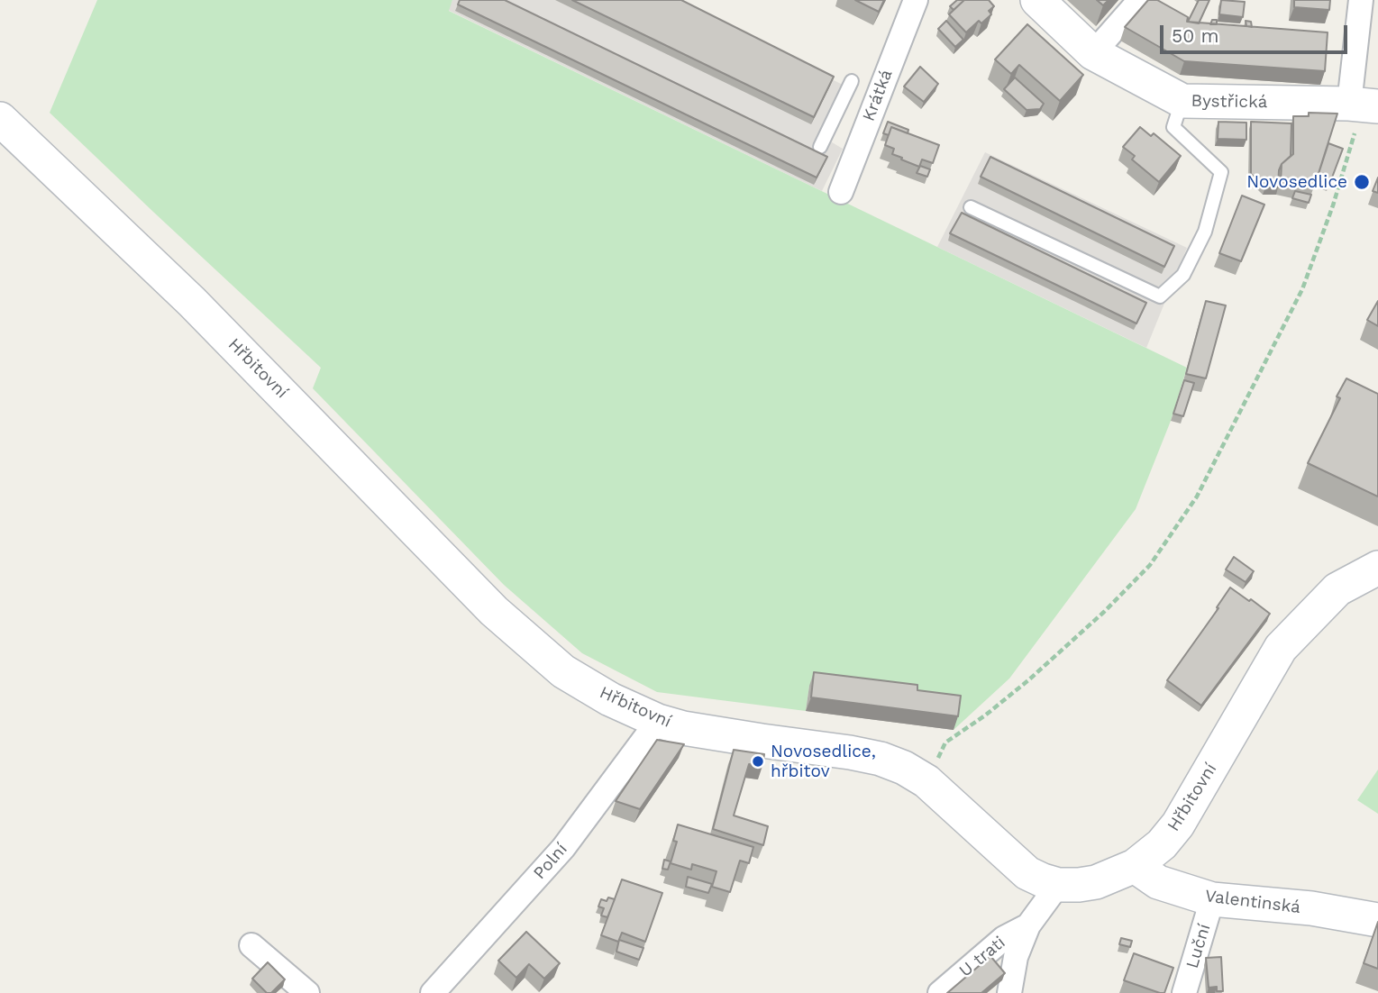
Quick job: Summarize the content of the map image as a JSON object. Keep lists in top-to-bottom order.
{
  "streets": {
    "street": [
      "Krátká",
      "Bystřická",
      "Hřbitovní",
      "Polní",
      "Valentinská",
      "Luční",
      "U trati"
    ]
  },
  "crossings": [
    ["Hřbitovní", "Polní"],
    ["Hřbitovní", "Valentinská"],
    ["Valentinská", "Luční"]
  ],
  "places": ["Novosedlice", "Novosedlice, hřbitov"],
  "scale_bar": "50 m"
}
